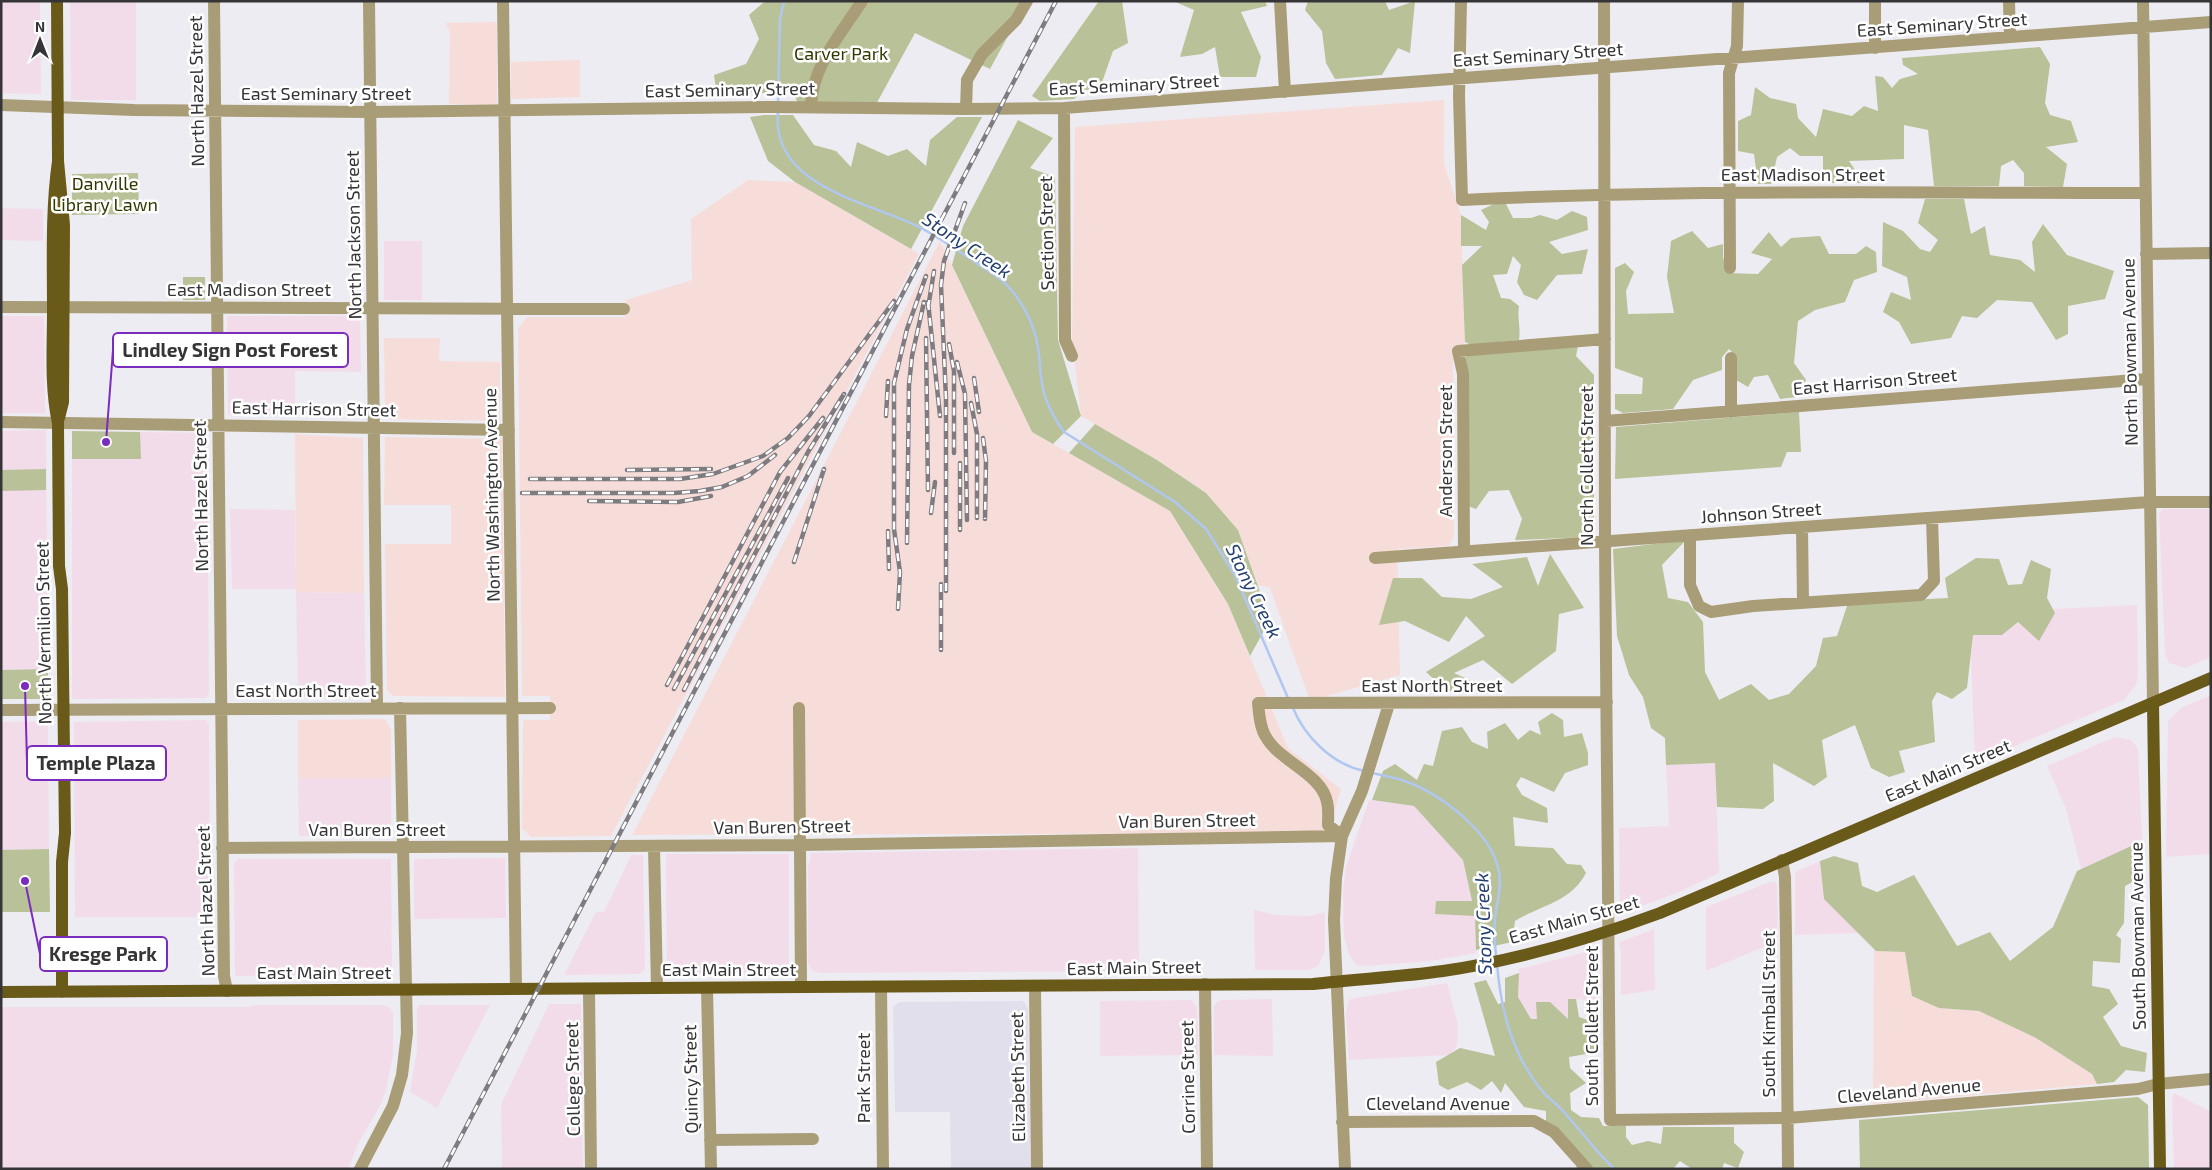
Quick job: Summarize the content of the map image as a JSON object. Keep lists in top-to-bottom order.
{
  "streets": {
    "main road": ["North Vermilion Street", "East Main Street", "South Bowman Avenue"],
    "street": [
      "East Seminary Street",
      "North Hazel Street",
      "East Madison Street",
      "Section Street",
      "North Jackson Street",
      "North Bowman Avenue",
      "East Harrison Street",
      "Anderson Street",
      "North Collett Street",
      "North Washington Avenue",
      "Johnson Street",
      "East North Street",
      "Van Buren Street",
      "South Kimball Street",
      "South Collett Street",
      "Elizabeth Street",
      "Corrine Street",
      "Park Street",
      "College Street",
      "Quincy Street",
      "Cleveland Avenue"
    ]
  },
  "crossings": [
    ["East Seminary Street", "North Hazel Street"],
    ["East Seminary Street", "East Madison Street"],
    ["East Seminary Street", "Section Street"],
    ["East Seminary Street", "North Jackson Street"],
    ["East Seminary Street", "North Bowman Avenue"],
    ["East Seminary Street", "North Collett Street"],
    ["East Seminary Street", "North Washington Avenue"],
    ["East Seminary Street", "North Vermilion Street"],
    ["North Hazel Street", "East Madison Street"],
    ["North Hazel Street", "East Harrison Street"],
    ["North Hazel Street", "East North Street"],
    ["North Hazel Street", "East Main Street"],
    ["North Hazel Street", "Van Buren Street"],
    ["East Madison Street", "North Jackson Street"],
    ["East Madison Street", "North Bowman Avenue"],
    ["East Madison Street", "North Collett Street"],
    ["East Madison Street", "North Washington Avenue"],
    ["East Madison Street", "North Vermilion Street"],
    ["North Jackson Street", "East Harrison Street"],
    ["North Jackson Street", "East North Street"],
    ["North Bowman Avenue", "East Harrison Street"],
    ["North Bowman Avenue", "Johnson Street"],
    ["North Bowman Avenue", "East Main Street"],
    ["North Bowman Avenue", "South Bowman Avenue"],
    ["East Harrison Street", "North Collett Street"],
    ["East Harrison Street", "North Washington Avenue"],
    ["East Harrison Street", "North Vermilion Street"],
    ["Anderson Street", "North Collett Street"],
    ["Anderson Street", "Johnson Street"],
    ["North Collett Street", "Johnson Street"],
    ["North Collett Street", "East North Street"],
    ["North Collett Street", "East Main Street"],
    ["North Collett Street", "South Collett Street"],
    ["North Washington Avenue", "East North Street"],
    ["North Washington Avenue", "East Main Street"],
    ["North Washington Avenue", "Van Buren Street"],
    ["North Vermilion Street", "East North Street"],
    ["North Vermilion Street", "East Main Street"],
    ["East North Street", "Van Buren Street"],
    ["East Main Street", "South Bowman Avenue"],
    ["East Main Street", "South Kimball Street"],
    ["East Main Street", "South Collett Street"],
    ["East Main Street", "Elizabeth Street"],
    ["East Main Street", "Corrine Street"],
    ["East Main Street", "Park Street"],
    ["East Main Street", "College Street"],
    ["East Main Street", "Quincy Street"],
    ["South Bowman Avenue", "Cleveland Avenue"],
    ["South Kimball Street", "Cleveland Avenue"],
    ["South Collett Street", "Cleveland Avenue"]
  ],
  "water": ["Stony Creek"],
  "parks": ["Carver Park", "Danville Library Lawn"],
  "places": ["Lindley Sign Post Forest", "Temple Plaza", "Kresge Park"],
  "north": "top"
}
